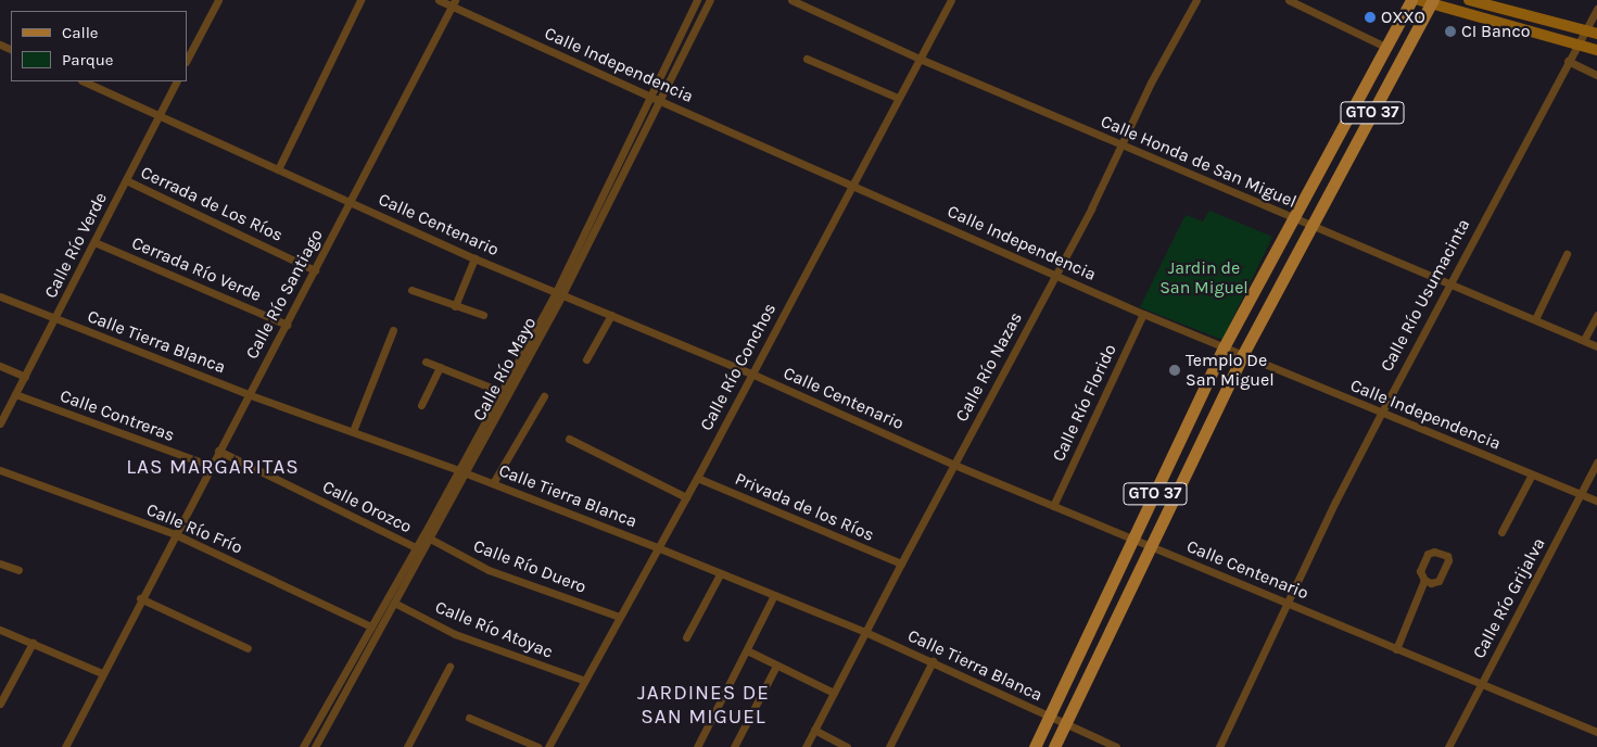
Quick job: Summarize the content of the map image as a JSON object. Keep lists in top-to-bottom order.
{
  "streets": {
    "main road": ["GTO 37"],
    "street": [
      "Calle Independencia",
      "Calle Honda de San Miguel",
      "Cerrada de Los Ríos",
      "Calle Centenario",
      "Calle Río Verde",
      "Cerrada Río Verde",
      "Calle Río Santiago",
      "Calle Río Usumacinta",
      "Calle Tierra Blanca",
      "Calle Río Conchos",
      "Calle Río Nazas",
      "Calle Río Mayo",
      "Calle Río Florido",
      "Calle Contreras",
      "Calle Orozco",
      "Privada de los Ríos",
      "Calle Río Frío",
      "Calle Río Duero",
      "Calle Río Grijalva",
      "Calle Río Atoyac"
    ]
  },
  "crossings": [
    ["Calle Independencia", "GTO 37"],
    ["Calle Independencia", "Calle Río Santiago"],
    ["Calle Independencia", "Calle Río Usumacinta"],
    ["Calle Independencia", "Calle Río Conchos"],
    ["Calle Independencia", "Calle Río Nazas"],
    ["Calle Independencia", "Calle Río Mayo"],
    ["Calle Independencia", "Calle Río Florido"],
    ["Calle Independencia", "Calle Río Grijalva"],
    ["GTO 37", "Calle Honda de San Miguel"],
    ["GTO 37", "Calle Centenario"],
    ["GTO 37", "Calle Tierra Blanca"],
    ["Calle Honda de San Miguel", "Calle Río Usumacinta"],
    ["Calle Honda de San Miguel", "Calle Río Conchos"],
    ["Calle Honda de San Miguel", "Calle Río Nazas"],
    ["Cerrada de Los Ríos", "Calle Río Verde"],
    ["Cerrada de Los Ríos", "Calle Río Santiago"],
    ["Calle Centenario", "Calle Río Verde"],
    ["Calle Centenario", "Calle Río Santiago"],
    ["Calle Centenario", "Calle Río Usumacinta"],
    ["Calle Centenario", "Calle Río Conchos"],
    ["Calle Centenario", "Calle Río Nazas"],
    ["Calle Centenario", "Calle Río Mayo"],
    ["Calle Centenario", "Calle Río Florido"],
    ["Calle Centenario", "Calle Río Grijalva"],
    ["Calle Río Verde", "Cerrada Río Verde"],
    ["Calle Río Verde", "Calle Tierra Blanca"],
    ["Calle Río Verde", "Calle Contreras"],
    ["Cerrada Río Verde", "Calle Río Santiago"],
    ["Calle Río Santiago", "Calle Tierra Blanca"],
    ["Calle Río Santiago", "Calle Contreras"],
    ["Calle Río Santiago", "Calle Orozco"],
    ["Calle Río Santiago", "Calle Río Frío"],
    ["Calle Tierra Blanca", "Calle Río Conchos"],
    ["Calle Tierra Blanca", "Calle Río Nazas"],
    ["Calle Tierra Blanca", "Calle Río Mayo"],
    ["Calle Río Conchos", "Privada de los Ríos"],
    ["Calle Río Conchos", "Calle Río Duero"],
    ["Calle Río Conchos", "Calle Río Atoyac"],
    ["Calle Río Nazas", "Privada de los Ríos"],
    ["Calle Río Mayo", "Calle Orozco"],
    ["Calle Río Mayo", "Calle Río Frío"],
    ["Calle Río Mayo", "Calle Río Duero"],
    ["Calle Río Mayo", "Calle Río Atoyac"]
  ],
  "districts": ["LAS MARGARITAS", "JARDINES DE SAN MIGUEL"],
  "parks": ["Jardin de San Miguel"],
  "places": ["OXXO", "CI Banco", "Templo De San Miguel"],
  "legend": ["Calle", "Parque"]
}
